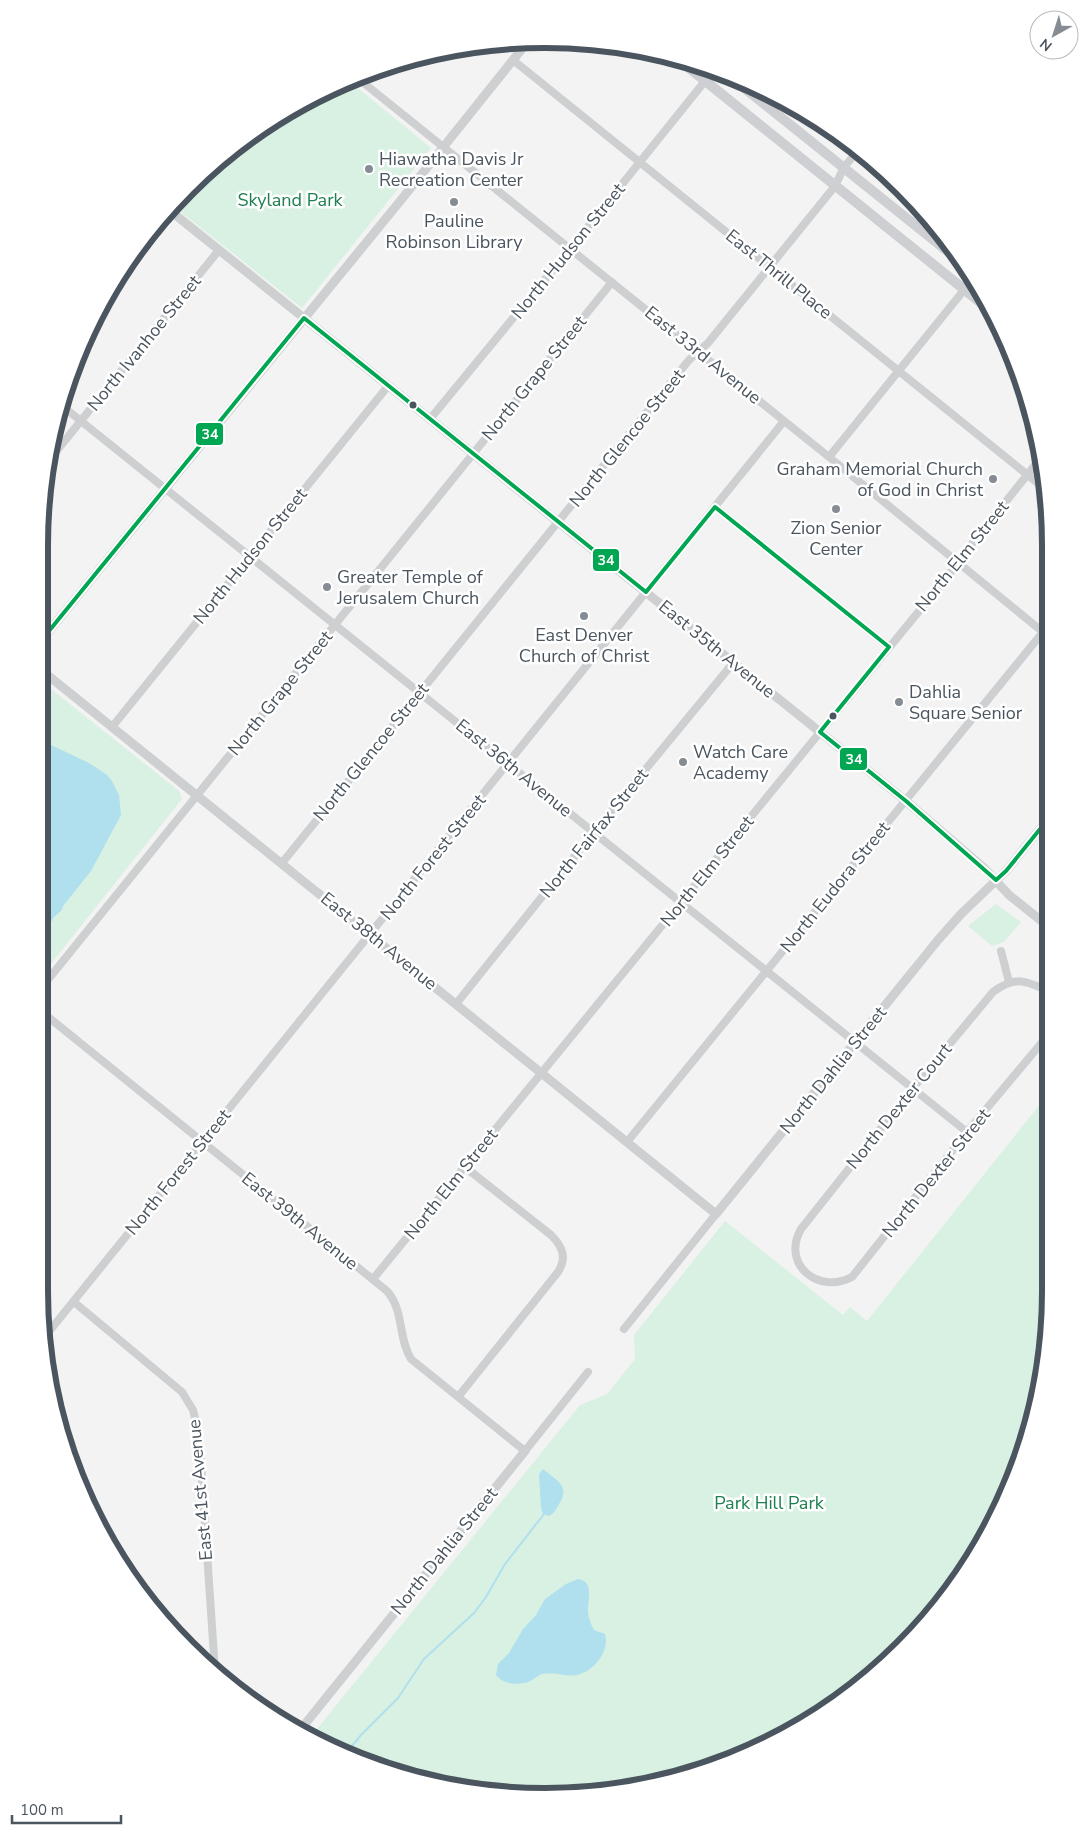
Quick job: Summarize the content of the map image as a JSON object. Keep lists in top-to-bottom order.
{
  "streets": {
    "street": [
      "North Hudson Street",
      "East Thrill Place",
      "North Ivanhoe Street",
      "East 33rd Avenue",
      "North Grape Street",
      "North Glencoe Street",
      "North Elm Street",
      "East 35th Avenue",
      "East 36th Avenue",
      "North Fairfax Street",
      "North Forest Street",
      "North Eudora Street",
      "East 38th Avenue",
      "North Dahlia Street",
      "North Dexter Court",
      "North Dexter Street",
      "East 39th Avenue",
      "East 41st Avenue"
    ]
  },
  "crossings": [
    ["North Hudson Street", "East Thrill Place"],
    ["North Hudson Street", "East 33rd Avenue"],
    ["North Hudson Street", "East 35th Avenue"],
    ["North Hudson Street", "East 36th Avenue"],
    ["North Hudson Street", "East 38th Avenue"],
    ["East Thrill Place", "North Glencoe Street"],
    ["East Thrill Place", "North Elm Street"],
    ["North Ivanhoe Street", "East 35th Avenue"],
    ["North Ivanhoe Street", "East 36th Avenue"],
    ["East 33rd Avenue", "North Grape Street"],
    ["East 33rd Avenue", "North Glencoe Street"],
    ["East 33rd Avenue", "North Elm Street"],
    ["East 33rd Avenue", "North Forest Street"],
    ["North Grape Street", "East 35th Avenue"],
    ["North Grape Street", "East 36th Avenue"],
    ["North Grape Street", "East 38th Avenue"],
    ["North Glencoe Street", "East 35th Avenue"],
    ["North Glencoe Street", "East 36th Avenue"],
    ["North Glencoe Street", "East 38th Avenue"],
    ["North Elm Street", "East 35th Avenue"],
    ["North Elm Street", "East 36th Avenue"],
    ["North Elm Street", "East 38th Avenue"],
    ["North Elm Street", "East 39th Avenue"],
    ["East 35th Avenue", "North Fairfax Street"],
    ["East 35th Avenue", "North Forest Street"],
    ["East 35th Avenue", "North Eudora Street"],
    ["East 35th Avenue", "North Dahlia Street"],
    ["East 36th Avenue", "North Fairfax Street"],
    ["East 36th Avenue", "North Forest Street"],
    ["East 36th Avenue", "North Eudora Street"],
    ["East 36th Avenue", "North Dahlia Street"],
    ["East 36th Avenue", "North Dexter Court"],
    ["East 36th Avenue", "North Dexter Street"],
    ["North Fairfax Street", "East 38th Avenue"],
    ["North Forest Street", "East 38th Avenue"],
    ["North Forest Street", "East 39th Avenue"],
    ["North Forest Street", "East 41st Avenue"],
    ["North Eudora Street", "East 38th Avenue"],
    ["East 38th Avenue", "North Dahlia Street"],
    ["North Dahlia Street", "East 39th Avenue"],
    ["North Dexter Court", "North Dexter Street"]
  ],
  "parks": ["Skyland Park", "Park Hill Park"],
  "places": [
    "Hiawatha Davis Jr Recreation Center",
    "Pauline Robinson Library",
    "Graham Memorial Church of God in Christ",
    "Zion Senior Center",
    "Greater Temple of Jerusalem Church",
    "East Denver Church of Christ",
    "Dahlia Square Senior",
    "Watch Care Academy"
  ],
  "lines": ["transit line 34"],
  "scale_bar": "100 m",
  "north": "bottom left"
}
